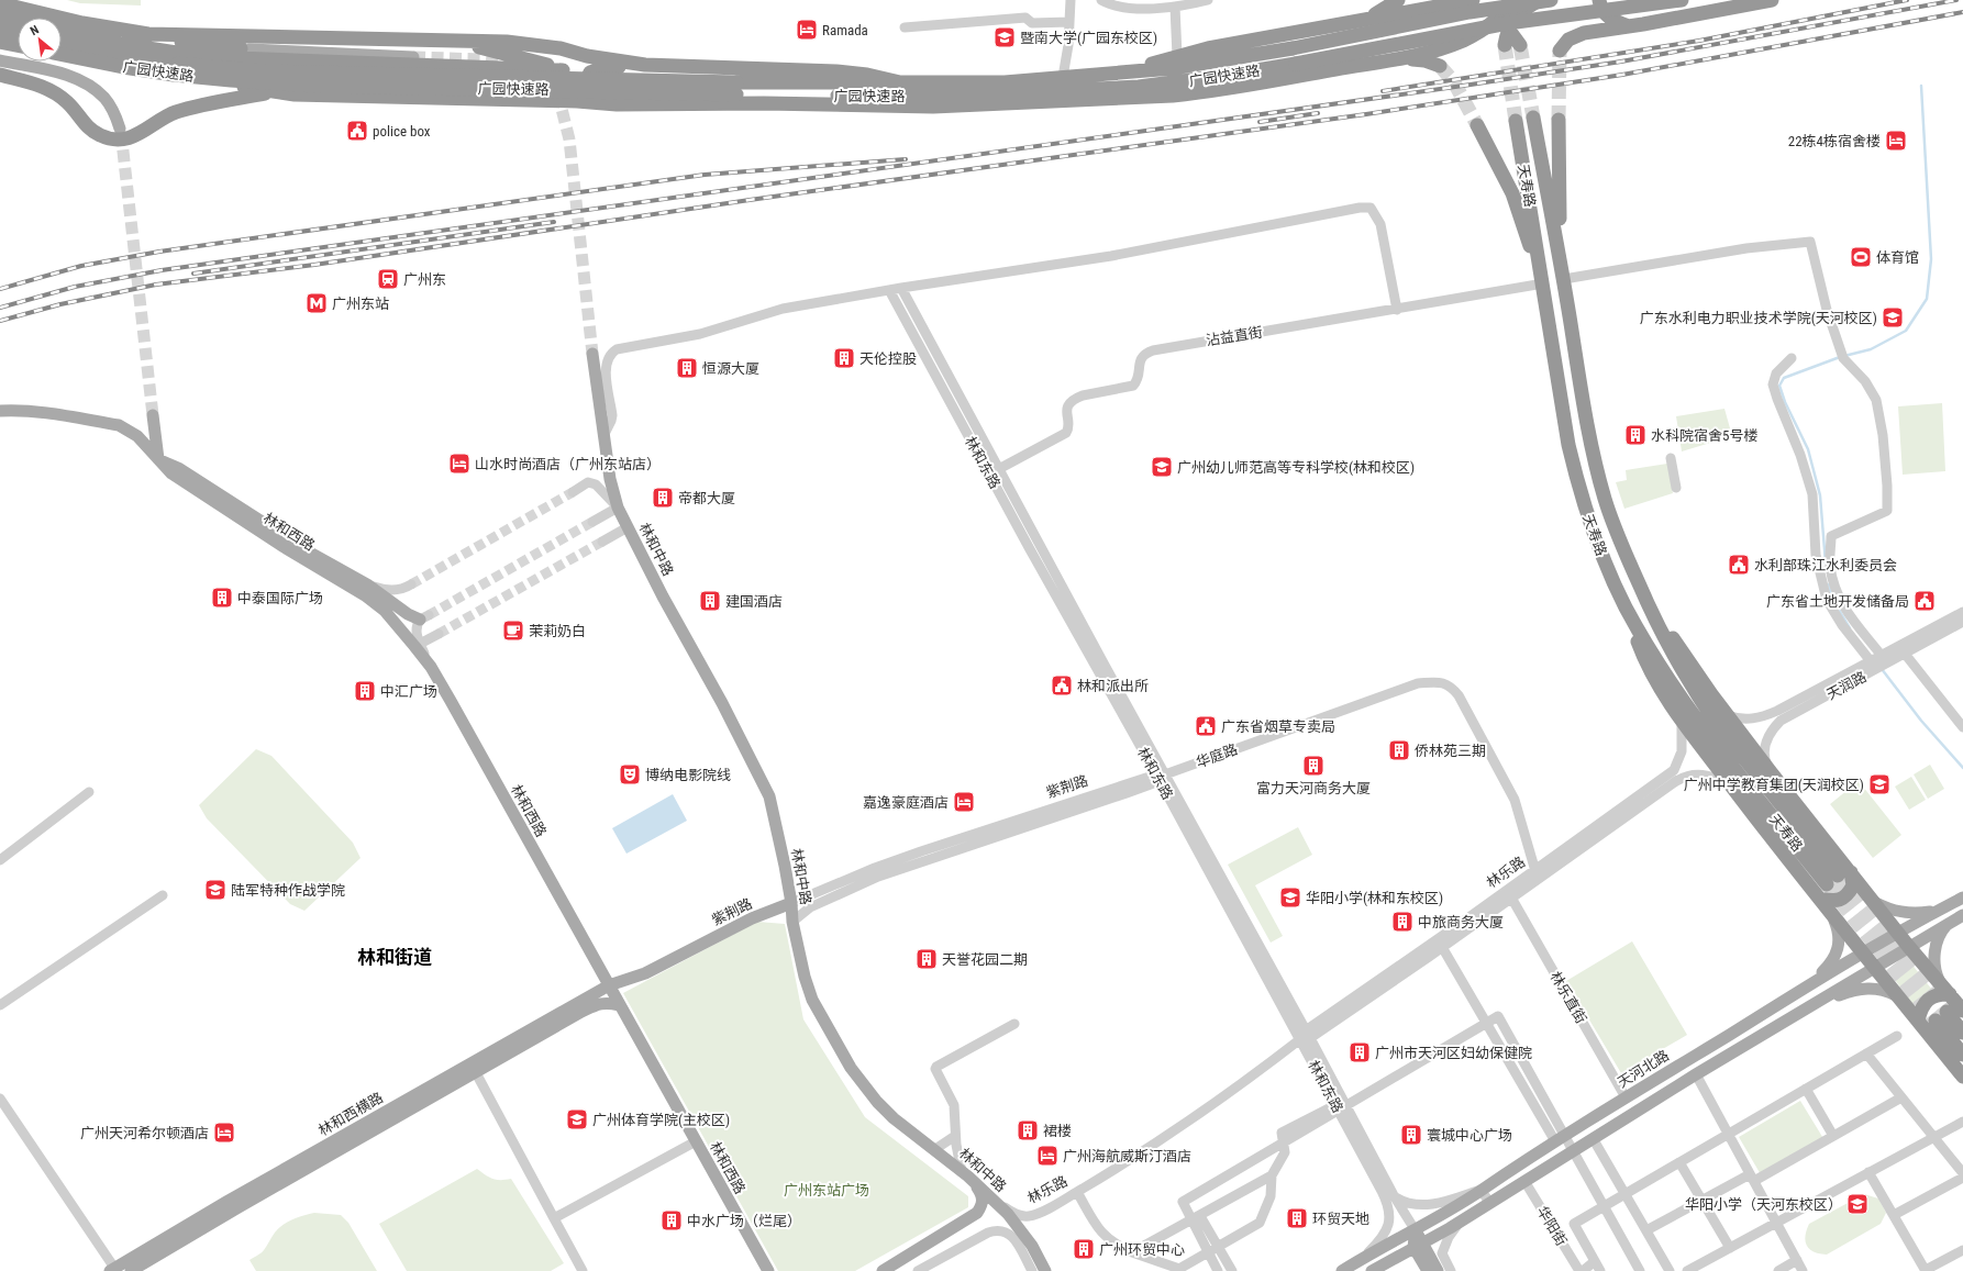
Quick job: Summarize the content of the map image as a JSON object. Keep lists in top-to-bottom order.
{
  "streets": {
    "highway": ["广园快速路", "天寿路"],
    "main road": [
      "林和西路",
      "林和中路",
      "紫荆路",
      "天河北路",
      "林和西横路"
    ],
    "street": [
      "沾益直街",
      "林和东路",
      "天润路",
      "华庭路",
      "林乐路",
      "林乐直街",
      "华阳街"
    ]
  },
  "crossings": [
    ["天寿路", "沾益直街"],
    ["沾益直街", "林和东路"],
    ["林和东路", "华庭路"],
    ["林和东路", "紫荆路"],
    ["林和东路", "林乐路"],
    ["林和东路", "天河北路"],
    ["林和西路", "紫荆路"],
    ["林和西路", "林和西横路"],
    ["林和中路", "紫荆路"],
    ["林和中路", "林乐路"],
    ["华庭路", "紫荆路"],
    ["华庭路", "林乐路"],
    ["紫荆路", "林和西横路"],
    ["林乐路", "林乐直街"],
    ["林乐直街", "天河北路"]
  ],
  "districts": ["林和街道"],
  "parks": ["广州东站广场"],
  "places": {
    "hotel": [
      "Ramada",
      "22栋4栋宿舍楼",
      "山水时尚酒店（广州东站店）",
      "嘉逸豪庭酒店",
      "广州天河希尔顿酒店",
      "广州海航威斯汀酒店"
    ],
    "school or university": [
      "暨南大学(广园东校区)",
      "广东水利电力职业技术学院(天河校区)",
      "广州幼儿师范高等专科学校(林和校区)",
      "广州中学教育集团(天润校区)",
      "陆军特种作战学院",
      "华阳小学(林和东校区)",
      "广州体育学院(主校区)",
      "华阳小学（天河东校区）"
    ],
    "public building": [
      "police box",
      "水利部珠江水利委员会",
      "广东省土地开发储备局",
      "林和派出所",
      "广东省烟草专卖局"
    ],
    "sports": ["体育馆"],
    "station": ["广州东"],
    "metro station": ["广州东站"],
    "building": [
      "天伦控股",
      "恒源大厦",
      "水科院宿舍5号楼",
      "帝都大厦",
      "中泰国际广场",
      "建国酒店",
      "中汇广场",
      "侨林苑三期",
      "富力天河商务大厦",
      "中旅商务大厦",
      "天誉花园二期",
      "广州市天河区妇幼保健院",
      "裙楼",
      "寰城中心广场",
      "环贸天地",
      "中水广场（烂尾）",
      "广州环贸中心"
    ],
    "cafe": ["茉莉奶白"],
    "theatre": ["博纳电影院线"]
  },
  "north": "top left"
}
